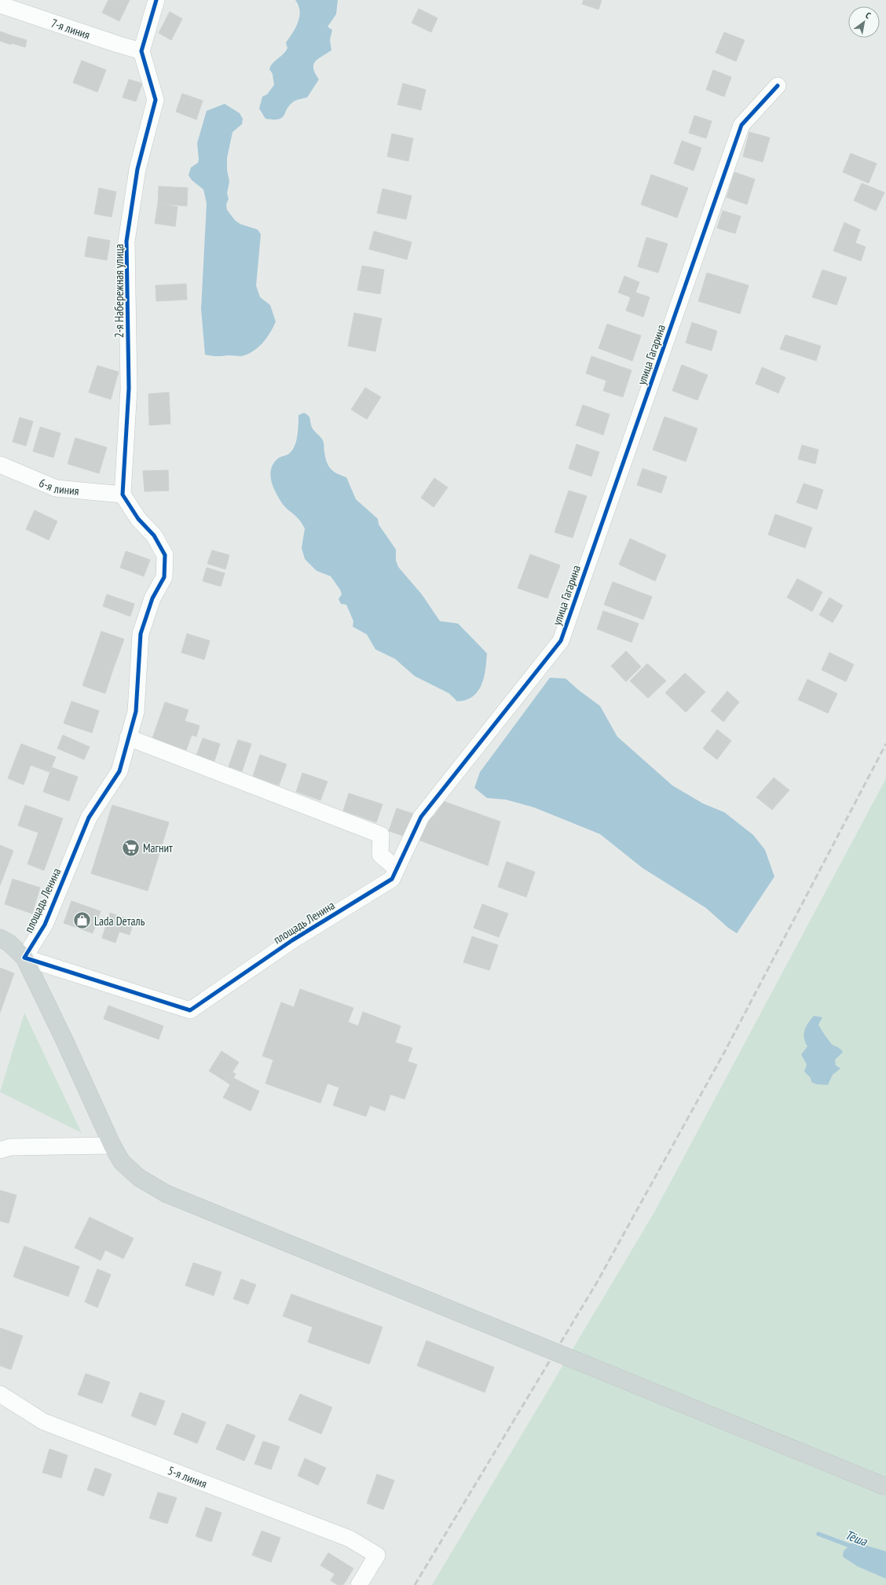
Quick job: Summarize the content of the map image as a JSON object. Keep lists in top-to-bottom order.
{
  "streets": {
    "street": [
      "7-я линия",
      "2-я Набережная улица",
      "улица Гагарина",
      "6-я линия",
      "площадь Ленина",
      "5-я линия"
    ]
  },
  "crossings": [
    ["7-я линия", "2-я Набережная улица"],
    ["2-я Набережная улица", "6-я линия"],
    ["2-я Набережная улица", "площадь Ленина"],
    ["улица Гагарина", "площадь Ленина"],
    ["6-я линия", "площадь Ленина"]
  ],
  "water": ["Тёша"],
  "places": {
    "supermarket": ["Магнит"],
    "shop": ["Lada Dеталь"]
  },
  "north": "top right"
}
